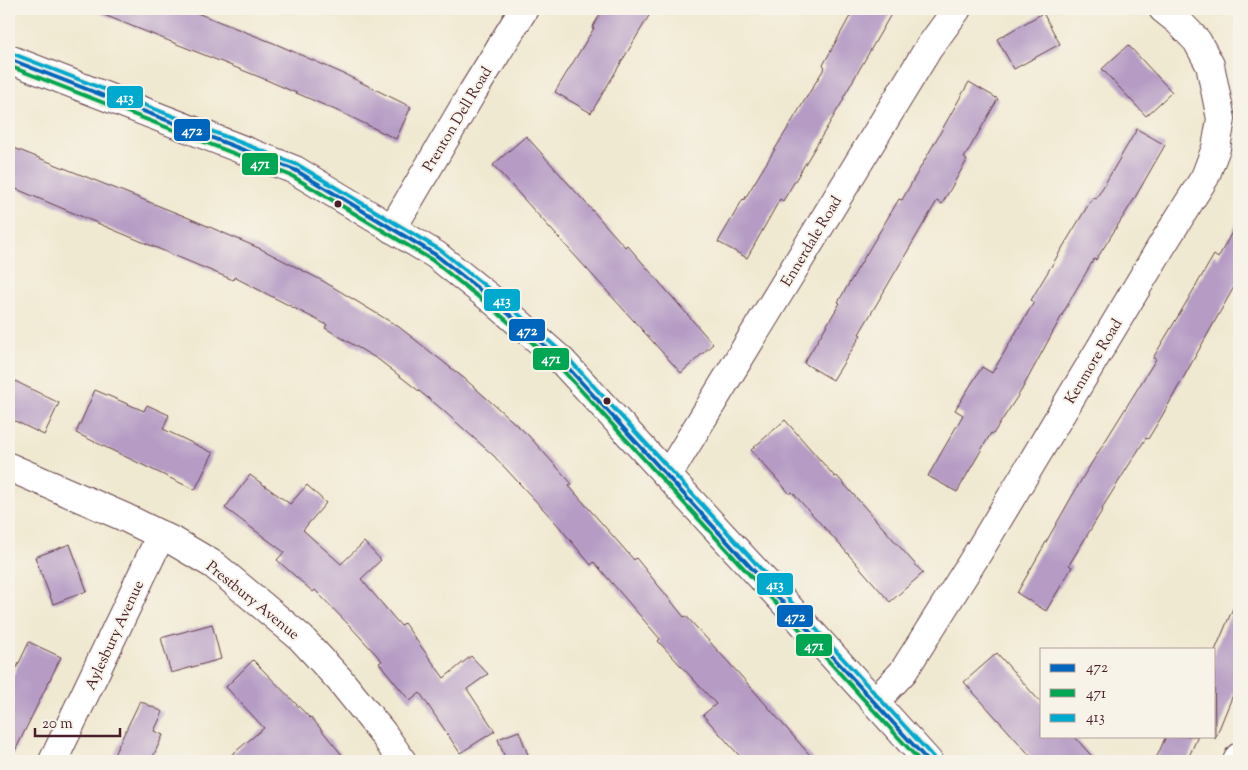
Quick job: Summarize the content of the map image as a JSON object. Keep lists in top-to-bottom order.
{
  "streets": {
    "main road": [
      "Prenton Dell Road",
      "Ennerdale Road",
      "Kenmore Road",
      "Prestbury Avenue",
      "Aylesbury Avenue"
    ]
  },
  "crossings": [
    ["Prestbury Avenue", "Aylesbury Avenue"]
  ],
  "lines": ["transit line 413", "transit line 472", "transit line 471"],
  "legend": ["472", "471", "413"],
  "scale_bar": "20 m"
}
